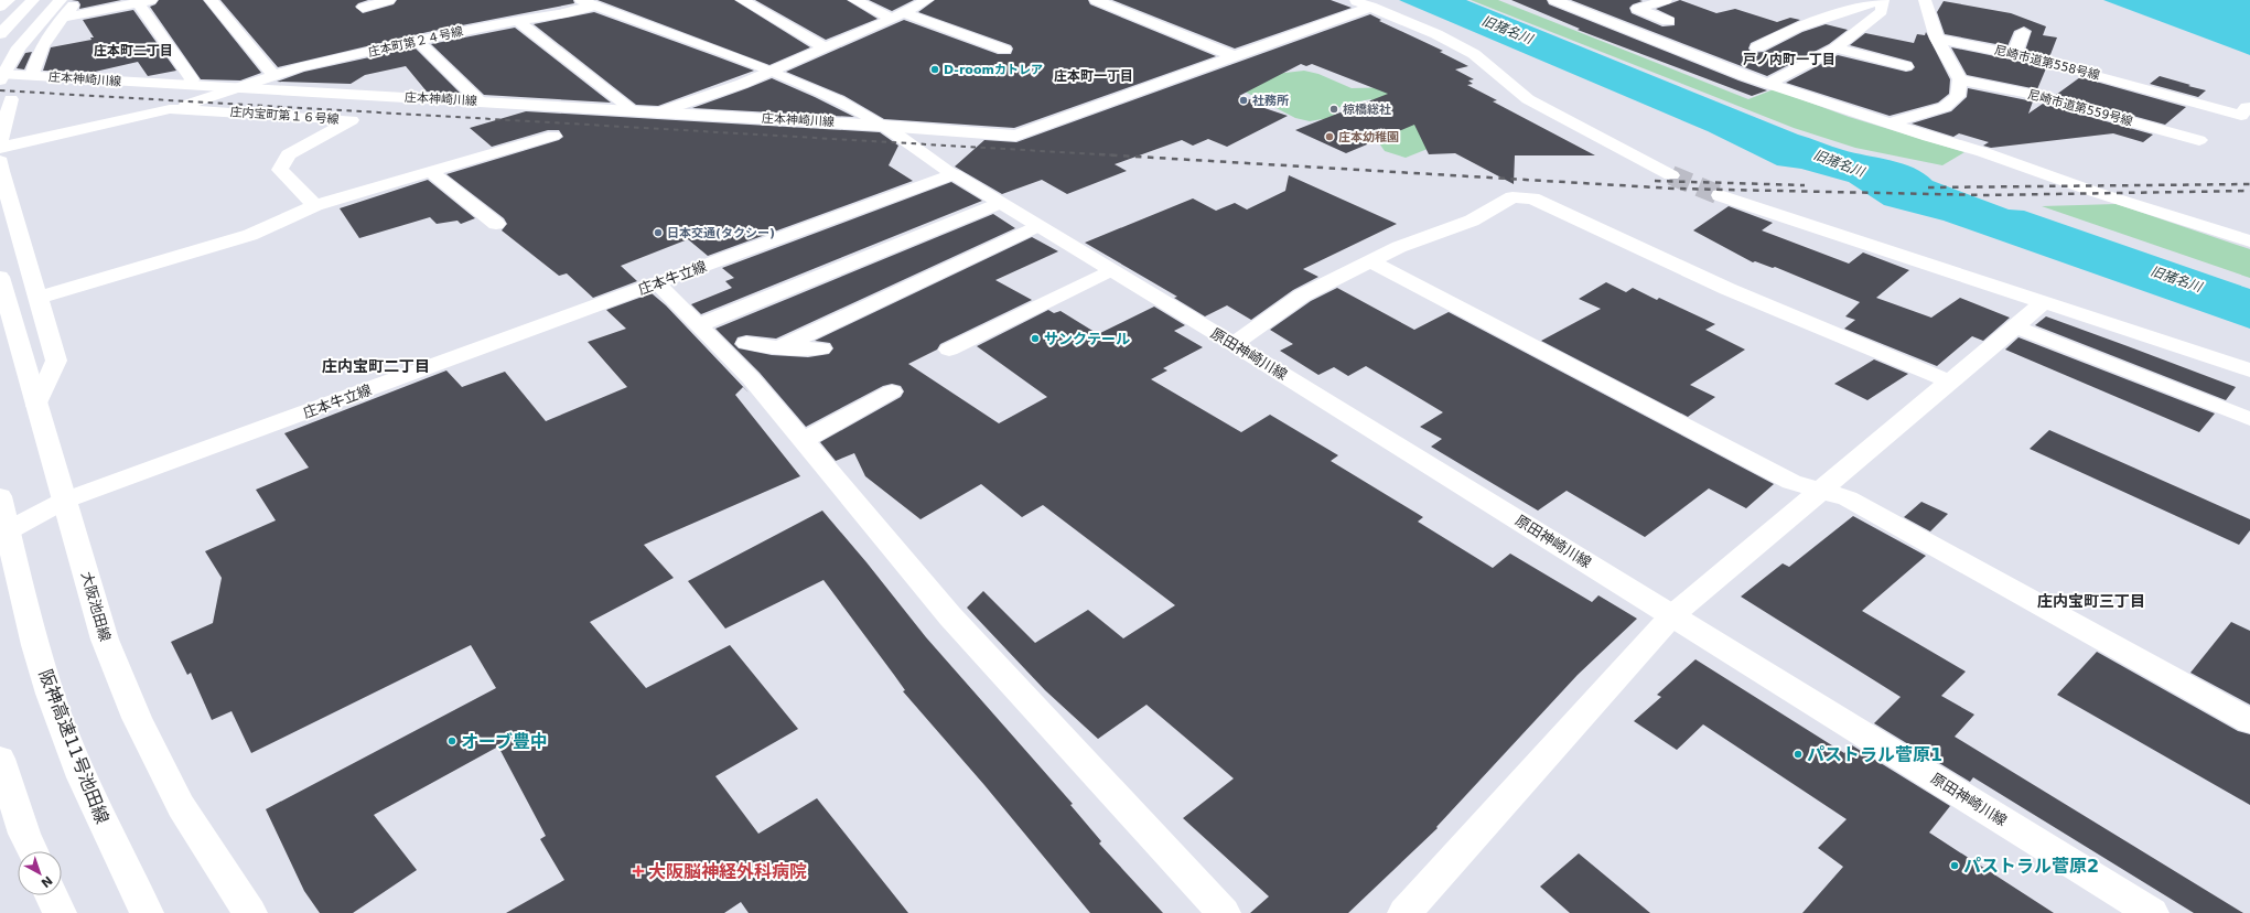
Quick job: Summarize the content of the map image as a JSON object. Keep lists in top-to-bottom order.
{
  "streets": {
    "main road": [
      "庄本町第２４号線",
      "尼崎市道第558号線",
      "庄本神崎川線",
      "尼崎市道第559号線",
      "庄内宝町第１６号線",
      "庄本牛立線",
      "原田神崎川線",
      "大阪池田線",
      "阪神高速11号池田線"
    ]
  },
  "crossings": [
    ["庄本町第２４号線", "庄本神崎川線"],
    ["庄本町第２４号線", "庄内宝町第１６号線"],
    ["庄本牛立線", "原田神崎川線"],
    ["庄本牛立線", "大阪池田線"]
  ],
  "districts": [
    "庄本町二丁目",
    "戸ノ内町一丁目",
    "庄本町一丁目",
    "庄内宝町二丁目",
    "庄内宝町三丁目"
  ],
  "water": ["旧猪名川"],
  "places": {
    "other": [
      "D-roomカトレア",
      "社務所",
      "椋橋総社",
      "庄本幼稚園",
      "日本交通(タクシー)",
      "サンクテール",
      "オーブ豊中",
      "パストラル菅原1",
      "パストラル菅原2"
    ],
    "health": ["大阪脳神経外科病院"]
  },
  "north": "bottom right"
}
